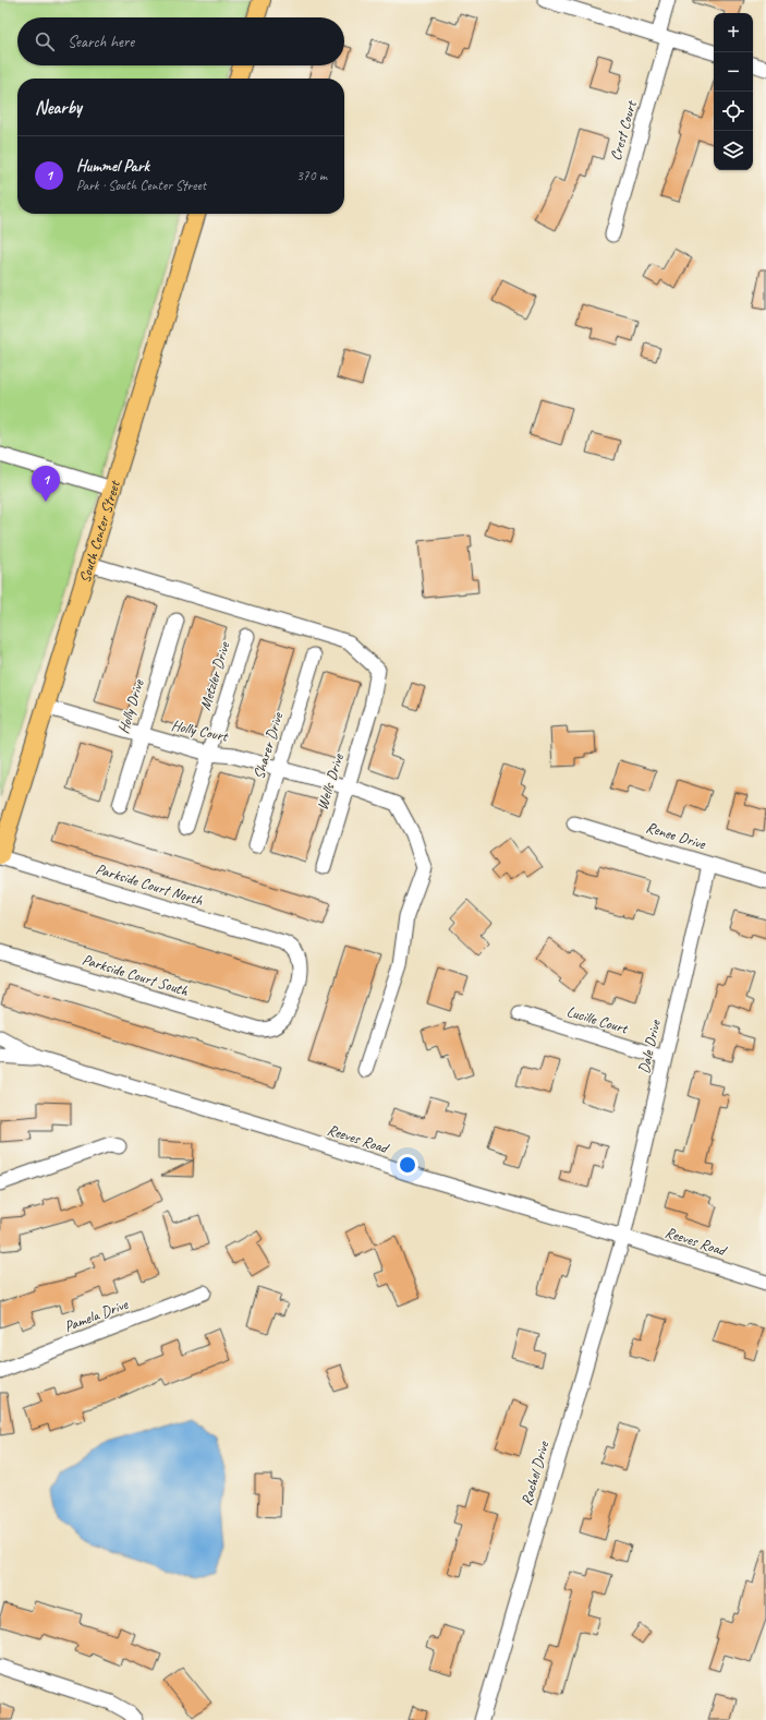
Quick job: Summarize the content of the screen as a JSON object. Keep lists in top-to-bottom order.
{
  "streets": {
    "main road": ["South Center Street"],
    "street": [
      "Crest Court",
      "Metzler Drive",
      "Holly Drive",
      "Holly Court",
      "Sharer Drive",
      "Wells Drive",
      "Renee Drive",
      "Parkside Court North",
      "Parkside Court South",
      "Lucille Court",
      "Dale Drive",
      "Reeves Road",
      "Pamela Drive",
      "Rachel Drive"
    ]
  },
  "crossings": [
    ["South Center Street", "Holly Court"],
    ["South Center Street", "Wells Drive"],
    ["South Center Street", "Parkside Court North"],
    ["Metzler Drive", "Holly Court"],
    ["Holly Drive", "Holly Court"],
    ["Holly Court", "Sharer Drive"],
    ["Holly Court", "Wells Drive"],
    ["Renee Drive", "Dale Drive"],
    ["Parkside Court North", "Parkside Court South"],
    ["Lucille Court", "Dale Drive"],
    ["Dale Drive", "Reeves Road"],
    ["Dale Drive", "Rachel Drive"],
    ["Reeves Road", "Rachel Drive"]
  ],
  "page": {
    "map_buttons": ["+", "−"],
    "search": "Search here",
    "heading": "Nearby",
    "list": [
      {
        "mark": "1",
        "name": "Hummel Park",
        "note": "Park · South Center Street",
        "value": "370 m"
      }
    ],
    "pins": "1"
  }
}
